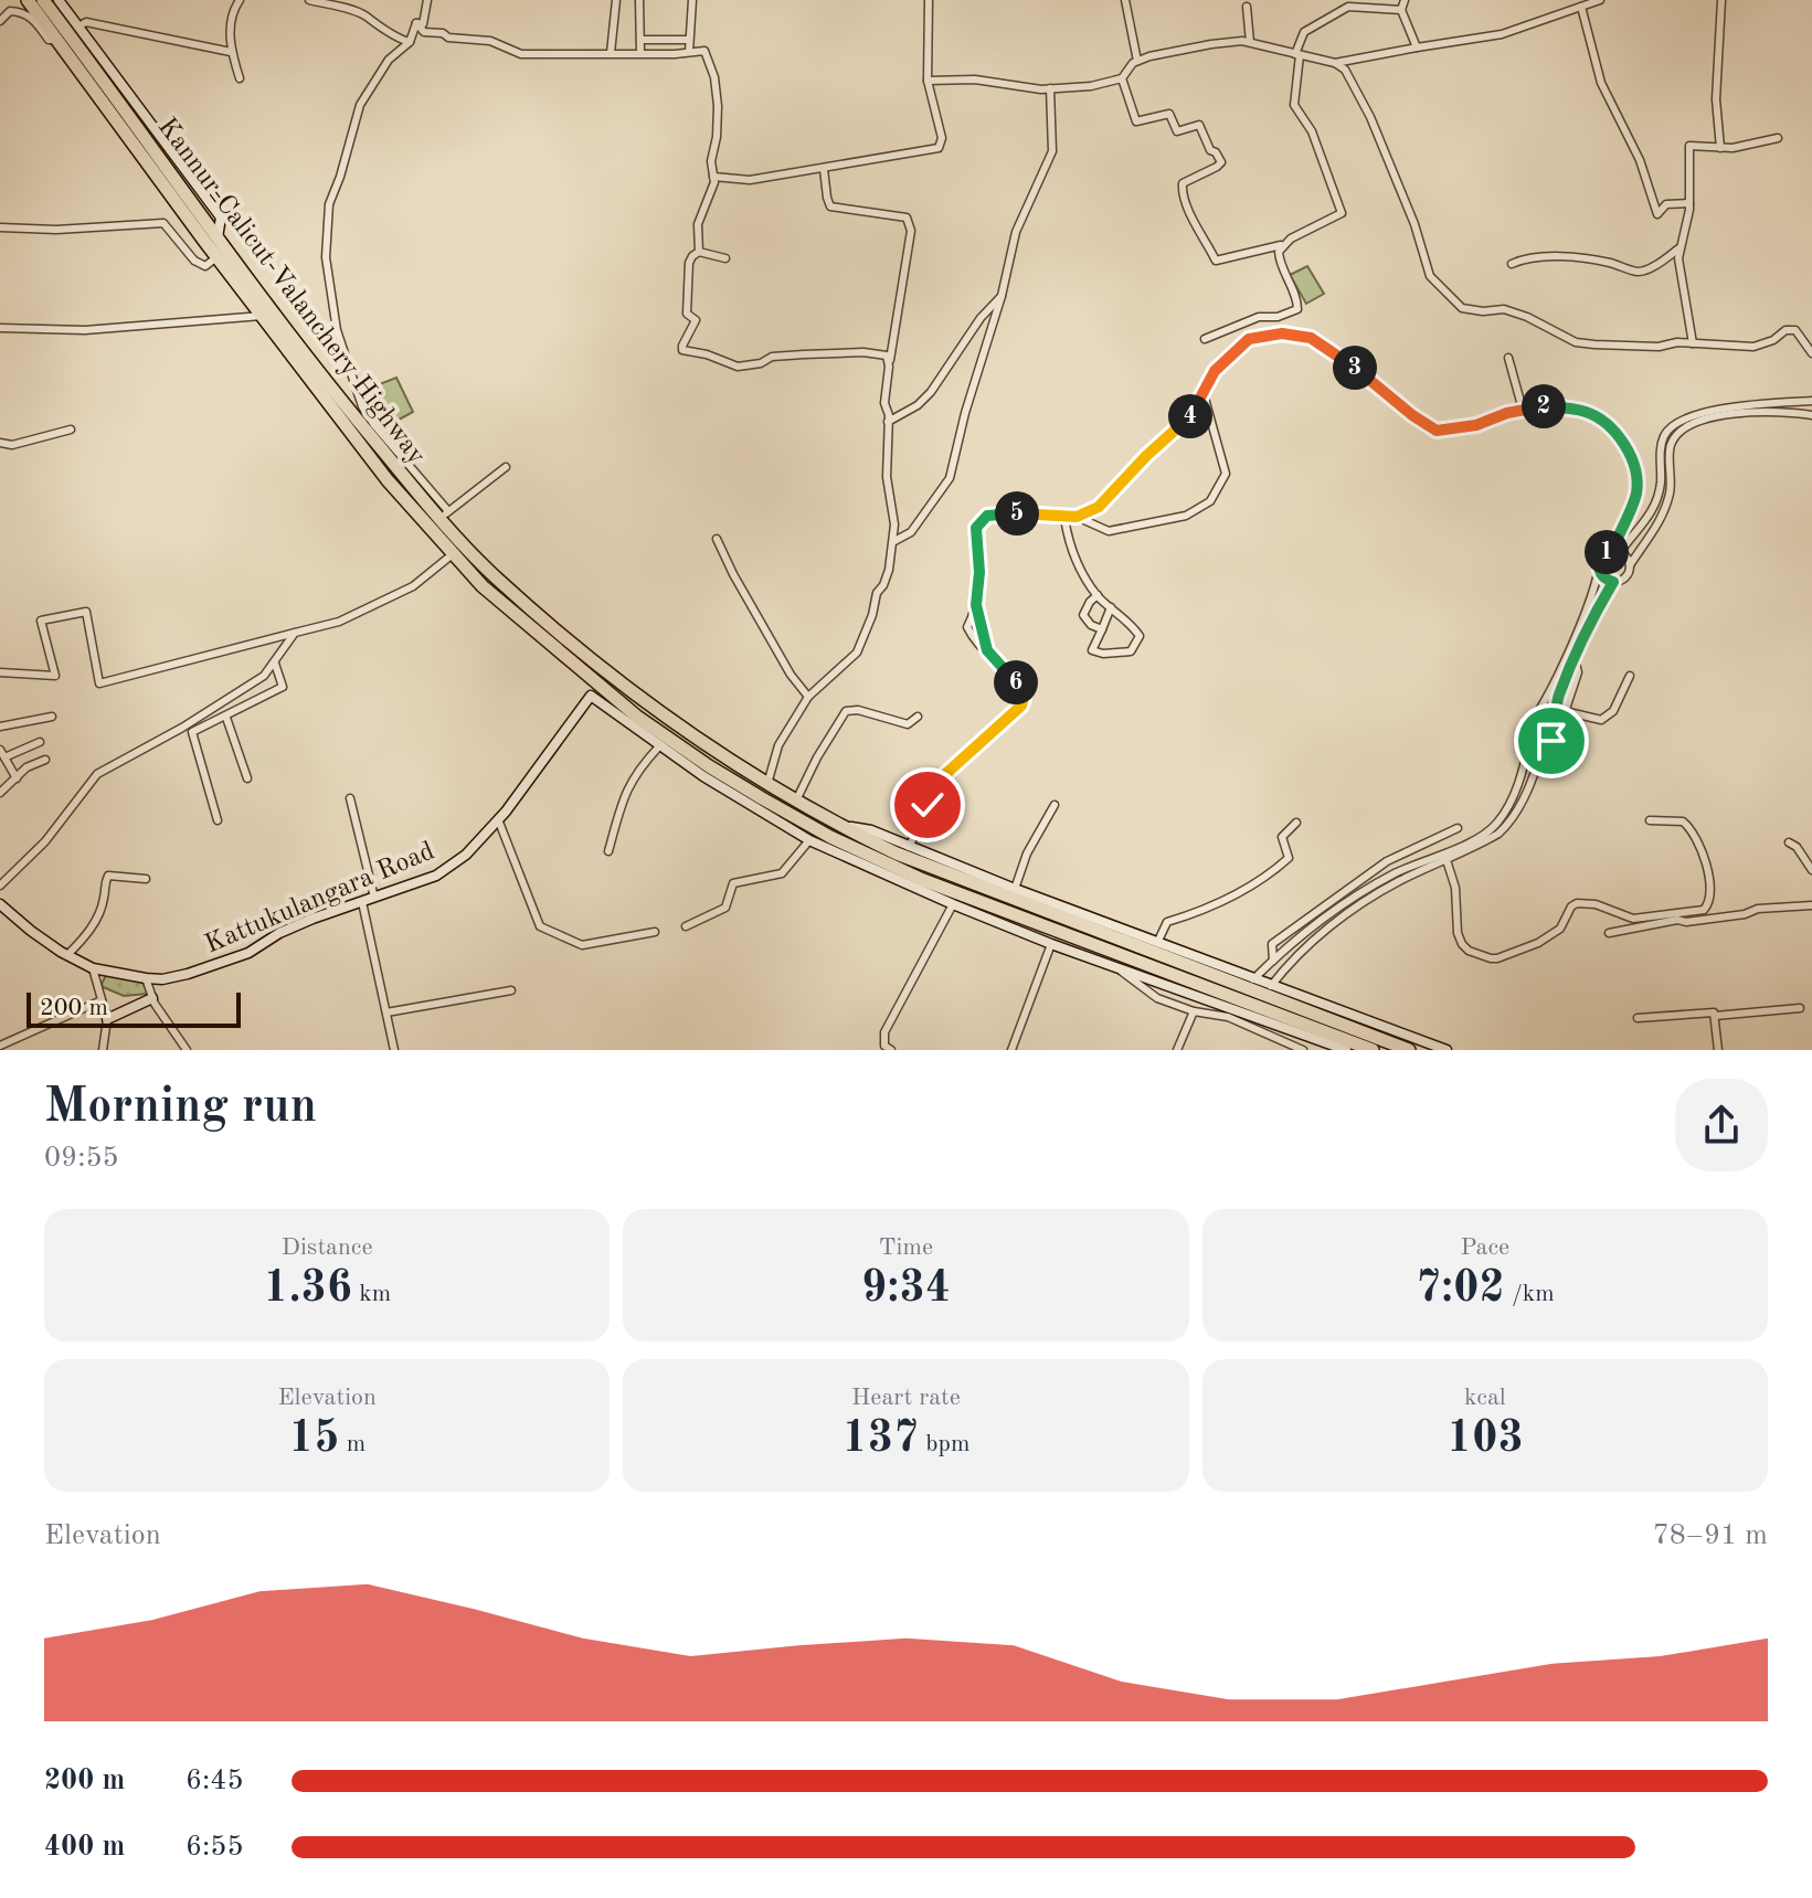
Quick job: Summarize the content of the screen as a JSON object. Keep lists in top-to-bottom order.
{
  "streets": {
    "highway": ["Kannur-Calicut-Valanchery Highway"],
    "street": ["Kattukulangara Road"]
  },
  "scale_bar": "200 m",
  "page": {
    "pins": [
      "3",
      "2",
      "4",
      "5",
      "1",
      "6"
    ],
    "scale": "200 m",
    "heading": ["Morning run", "09:55"],
    "stats": [
      ["Distance", "1.36 km"],
      ["Time", "9:34"],
      ["Pace", "7:02 /km"],
      ["Elevation", "15 m"],
      ["Heart rate", "137 bpm"],
      ["kcal", "103"]
    ],
    "chart": ["Elevation", "78–91 m"],
    "list": [
      {
        "name": "200 m",
        "note": "6:45"
      },
      {
        "name": "400 m",
        "note": "6:55"
      }
    ]
  }
}
